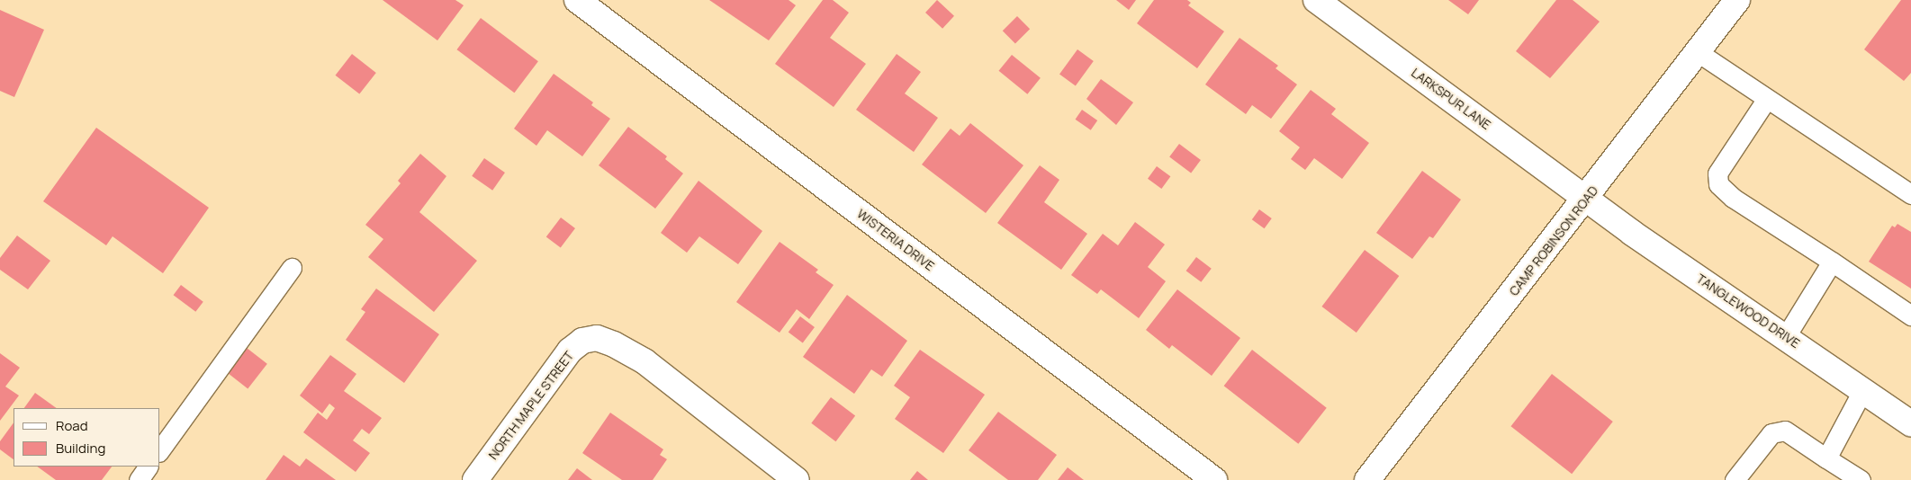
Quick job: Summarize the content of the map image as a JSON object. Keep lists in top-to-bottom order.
{
  "streets": {
    "street": [
      "LARKSPUR LANE",
      "WISTERIA DRIVE",
      "CAMP ROBINSON ROAD",
      "TANGLEWOOD DRIVE",
      "NORTH MAPLE STREET"
    ]
  },
  "crossings": [
    ["LARKSPUR LANE", "CAMP ROBINSON ROAD"],
    ["LARKSPUR LANE", "TANGLEWOOD DRIVE"],
    ["CAMP ROBINSON ROAD", "TANGLEWOOD DRIVE"]
  ],
  "legend": ["Road", "Building"]
}
